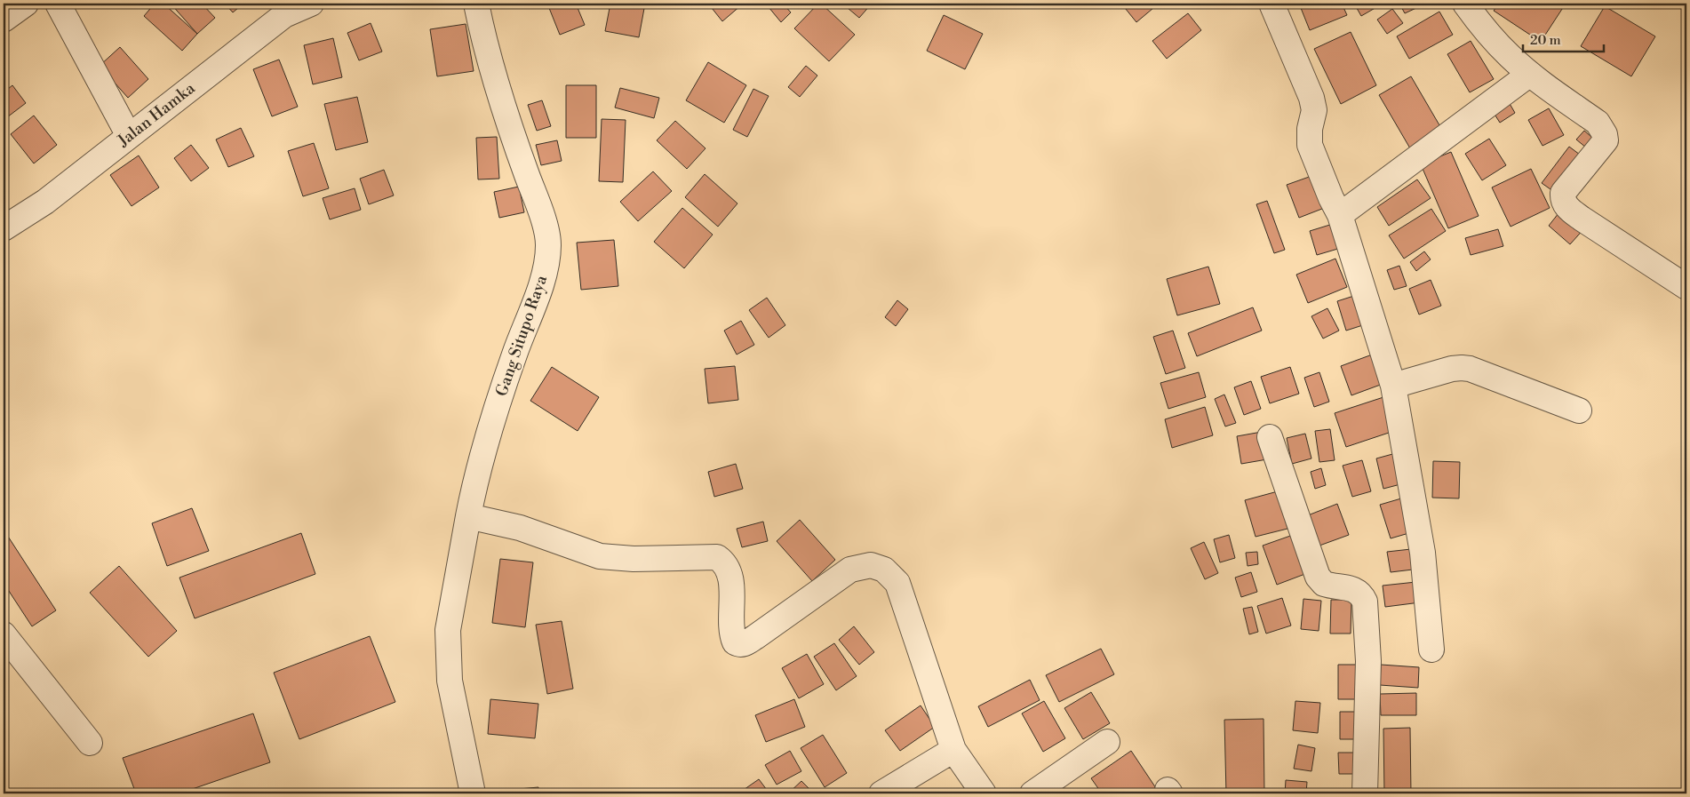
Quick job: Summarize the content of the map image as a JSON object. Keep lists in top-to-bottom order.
{
  "streets": {
    "street": ["Jalan Hamka", "Gang Situpo Raya"]
  },
  "scale_bar": "20 m"
}
